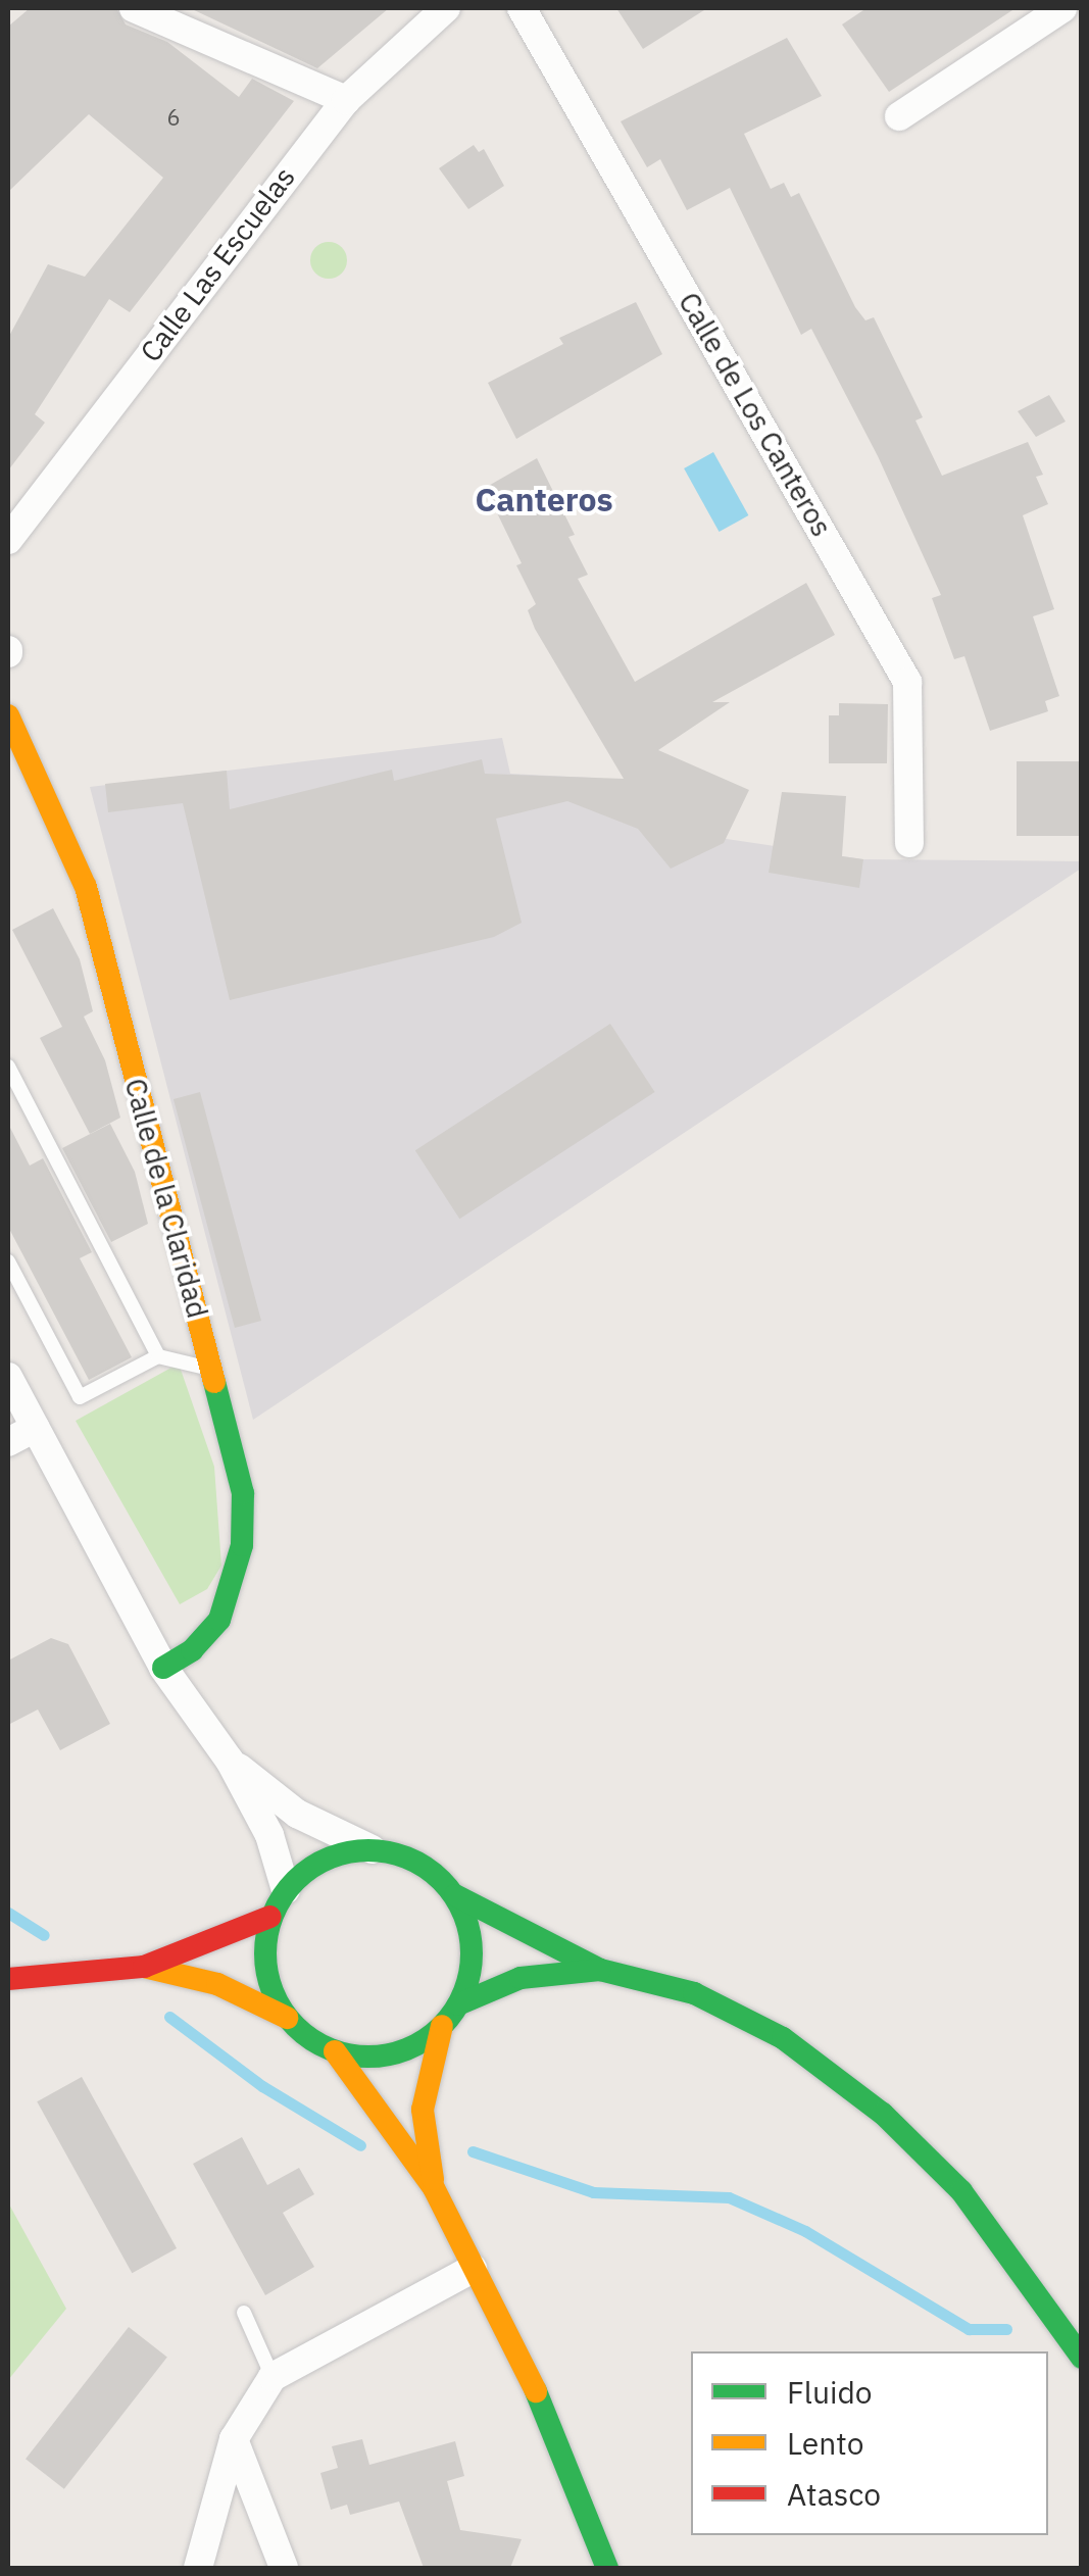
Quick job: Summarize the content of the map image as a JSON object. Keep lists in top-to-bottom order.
{
  "streets": {
    "main road": ["Calle de la Claridad"],
    "street": ["Calle Las Escuelas", "Calle de Los Canteros"]
  },
  "districts": ["Canteros"],
  "house_numbers": ["6"],
  "legend": ["Fluido", "Lento", "Atasco"]
}
